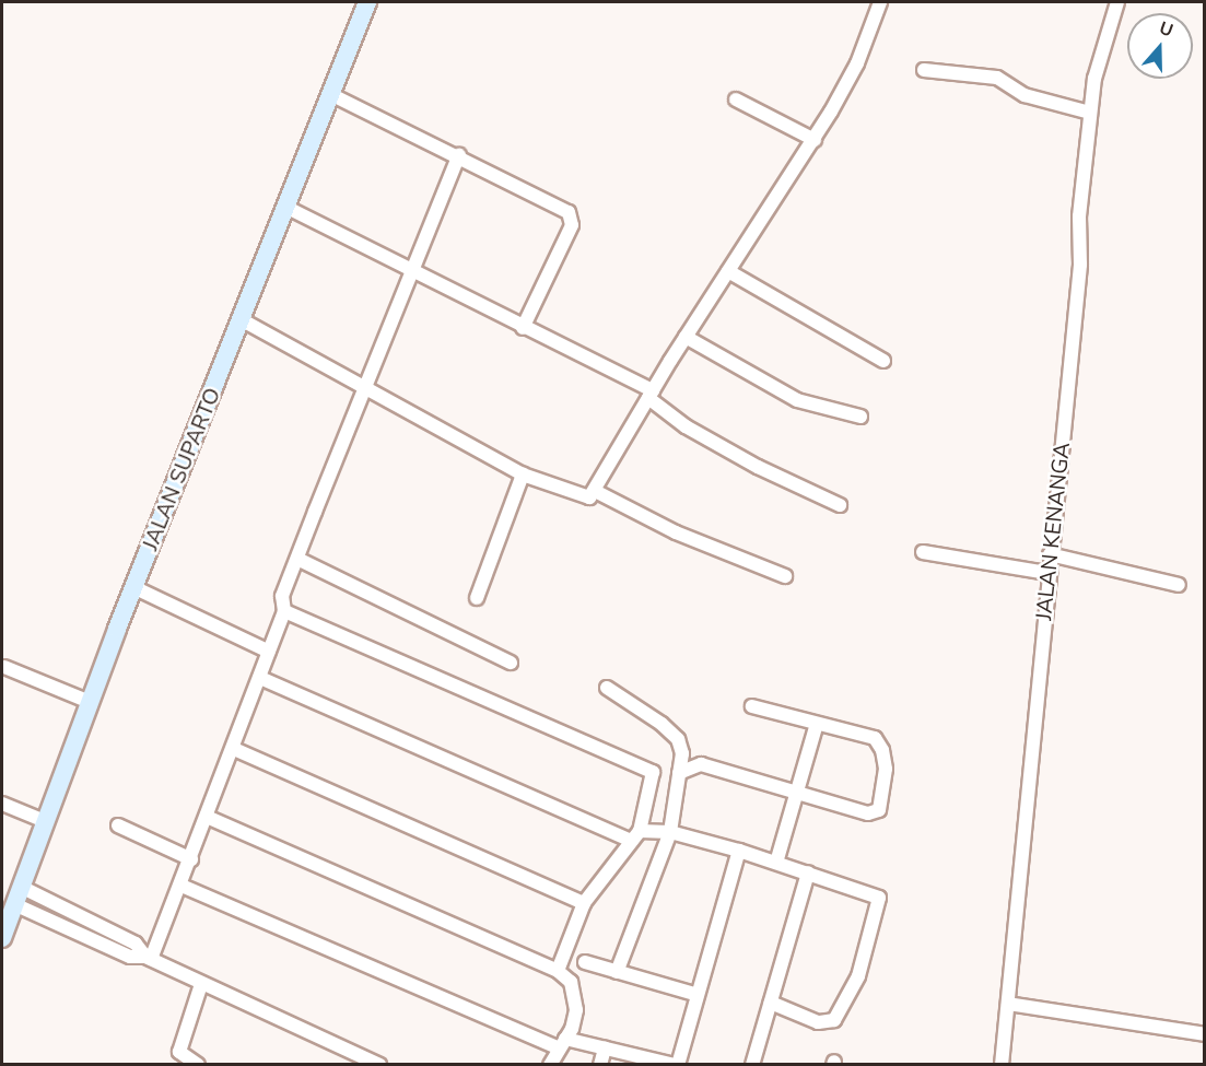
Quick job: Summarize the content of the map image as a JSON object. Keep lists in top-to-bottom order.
{
  "streets": {
    "street": ["JALAN SUPARTO", "JALAN KENANGA"]
  },
  "north": "top"
}
